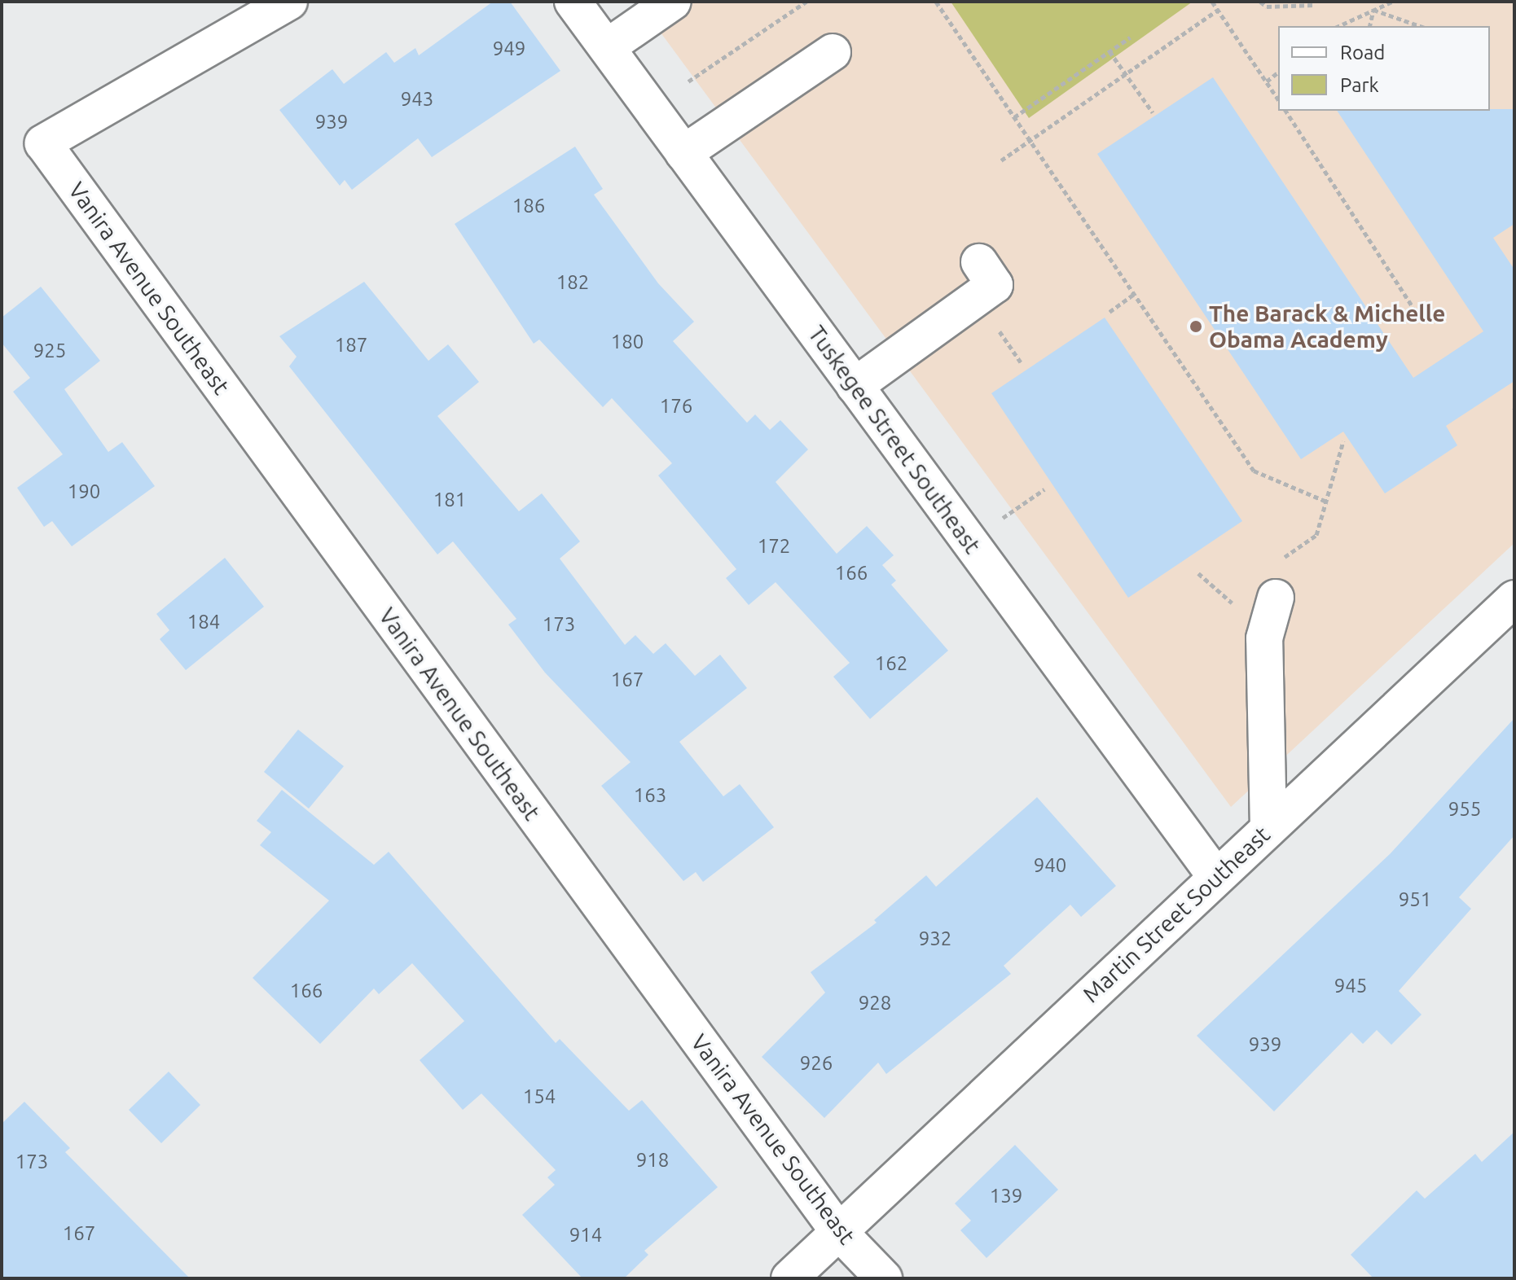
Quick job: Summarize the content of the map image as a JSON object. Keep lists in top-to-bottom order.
{
  "streets": {
    "street": ["Vanira Avenue Southeast", "Tuskegee Street Southeast", "Martin Street Southeast"]
  },
  "crossings": [
    ["Vanira Avenue Southeast", "Martin Street Southeast"],
    ["Tuskegee Street Southeast", "Martin Street Southeast"]
  ],
  "places": ["The Barack & Michelle Obama Academy"],
  "house_numbers": [
    "949",
    "943",
    "939",
    "186",
    "182",
    "180",
    "187",
    "925",
    "176",
    "190",
    "181",
    "172",
    "166",
    "184",
    "173",
    "162",
    "167",
    "163",
    "955",
    "940",
    "951",
    "932",
    "945",
    "166",
    "928",
    "939",
    "926",
    "154",
    "918",
    "173",
    "139",
    "167",
    "914"
  ],
  "legend": ["Road", "Park"]
}
